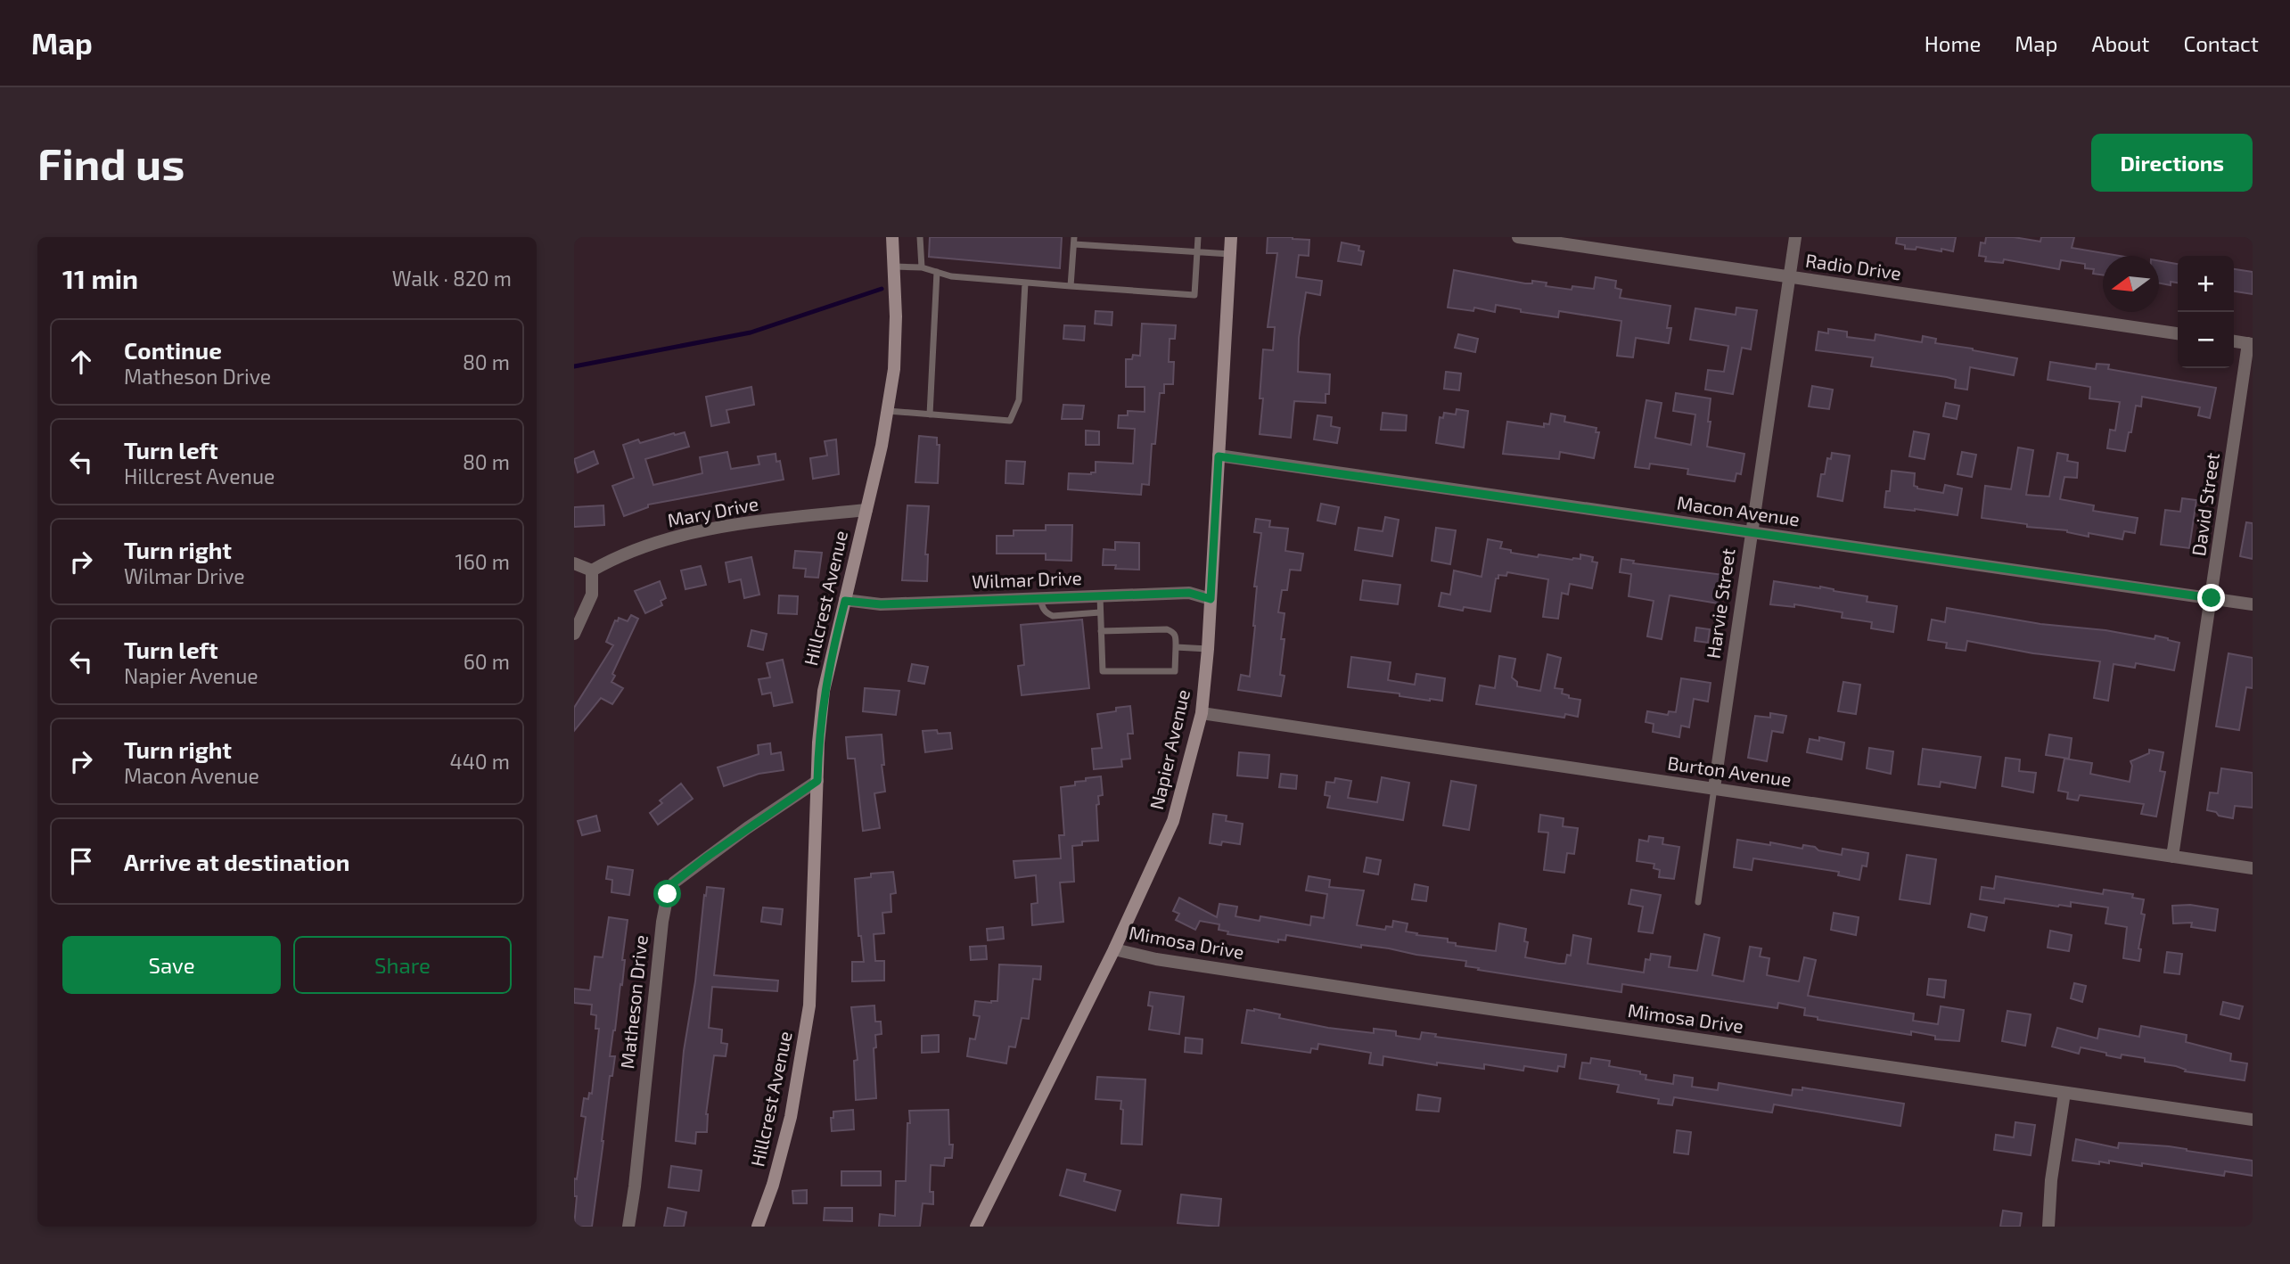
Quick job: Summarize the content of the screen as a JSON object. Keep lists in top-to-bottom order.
{
  "streets": {
    "street": [
      "Radio Drive",
      "David Street",
      "Macon Avenue",
      "Mary Drive",
      "Wilmar Drive",
      "Hillcrest Avenue",
      "Harvie Street",
      "Napier Avenue",
      "Burton Avenue",
      "Mimosa Drive",
      "Matheson Drive"
    ]
  },
  "crossings": [
    ["Radio Drive", "Harvie Street"],
    ["David Street", "Macon Avenue"],
    ["David Street", "Burton Avenue"],
    ["Macon Avenue", "Harvie Street"],
    ["Macon Avenue", "Napier Avenue"],
    ["Mary Drive", "Hillcrest Avenue"],
    ["Wilmar Drive", "Hillcrest Avenue"],
    ["Wilmar Drive", "Napier Avenue"],
    ["Hillcrest Avenue", "Matheson Drive"],
    ["Harvie Street", "Burton Avenue"],
    ["Napier Avenue", "Burton Avenue"],
    ["Napier Avenue", "Mimosa Drive"]
  ],
  "north": "left",
  "page": {
    "header": "Map",
    "nav": [
      "Home",
      "Map",
      "About",
      "Contact"
    ],
    "buttons": [
      "Directions",
      ["Save", "Share"]
    ],
    "title": "Find us",
    "heading": ["11 min", "Walk · 820 m"],
    "map_buttons": ["+", "−"],
    "list": [
      ["Continue", "Matheson Drive", "80 m"],
      ["Turn left", "Hillcrest Avenue", "80 m"],
      ["Turn right", "Wilmar Drive", "160 m"],
      ["Turn left", "Napier Avenue", "60 m"],
      ["Turn right", "Macon Avenue", "440 m"],
      "Arrive at destination"
    ]
  }
}
